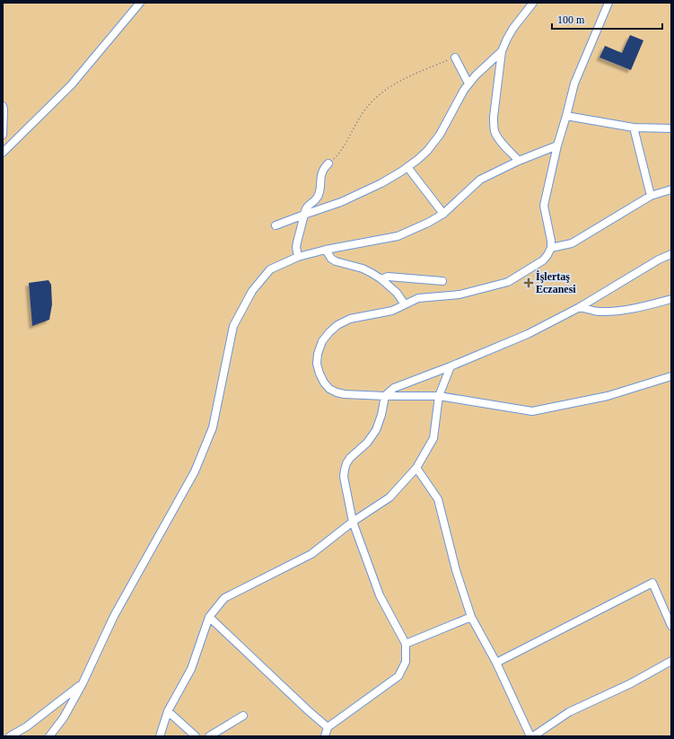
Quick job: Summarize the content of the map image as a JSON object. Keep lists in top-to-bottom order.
{
  "places": {
    "health": ["İşlertaş Eczanesi"]
  },
  "scale_bar": "100 m"
}
